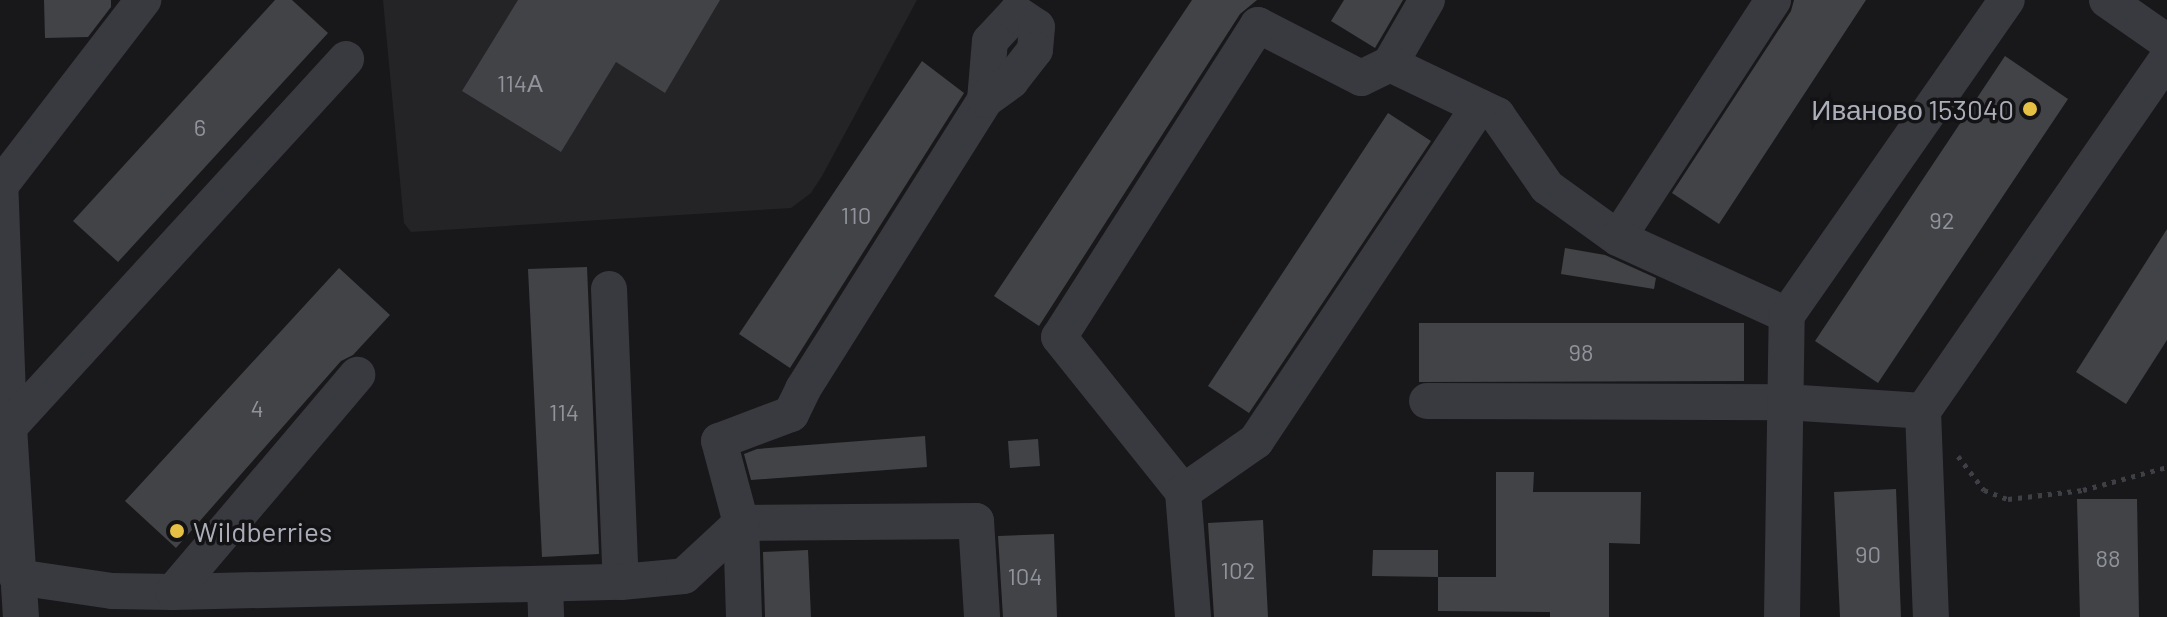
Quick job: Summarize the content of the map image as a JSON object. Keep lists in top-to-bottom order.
{
  "places": ["Иваново 153040", "Wildberries"],
  "house_numbers": [
    "114А",
    "6",
    "110",
    "92",
    "98",
    "4",
    "114",
    "90",
    "88",
    "102",
    "104"
  ]
}
